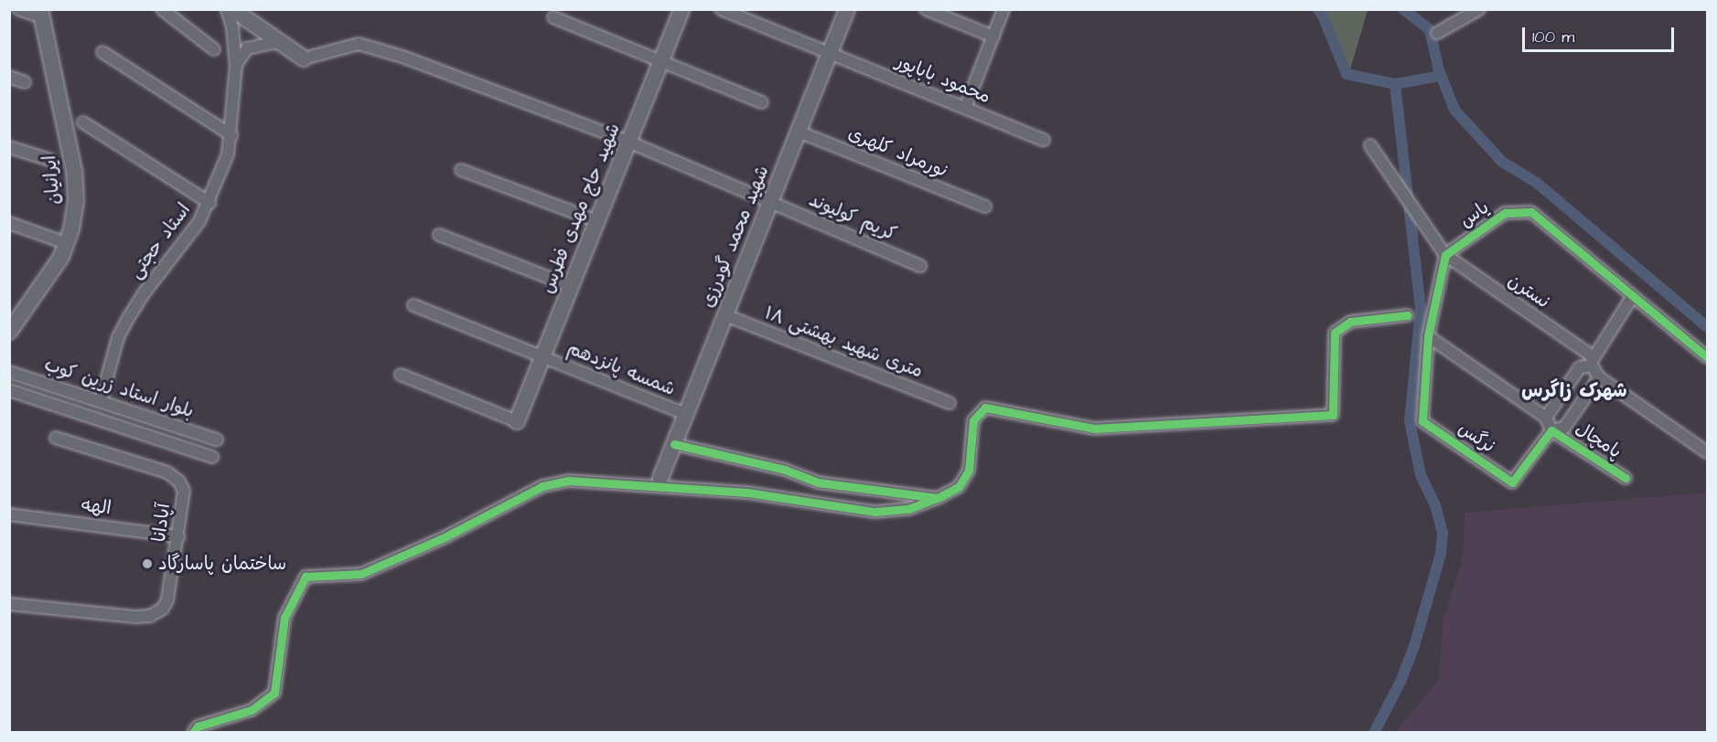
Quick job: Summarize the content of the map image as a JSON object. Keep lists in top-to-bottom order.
{
  "streets": {
    "street": [
      "محمود باباپور",
      "نورمراد کلهری",
      "ایرانیان",
      "شهید حاج مهدی فطرس",
      "یاس",
      "کریم کولیوند",
      "شهید محمد گودرزی",
      "استاد حجتی",
      "نسترن",
      "۱۸ متری شهید بهشتی",
      "شمسه پانزدهم",
      "بلوار استاد زرین کوب",
      "نرگس",
      "پامچال",
      "الهه",
      "آپادانا"
    ]
  },
  "crossings": [
    ["محمود باباپور", "شهید محمد گودرزی"],
    ["نورمراد کلهری", "شهید محمد گودرزی"],
    ["شهید حاج مهدی فطرس", "کریم کولیوند"],
    ["شهید حاج مهدی فطرس", "شمسه پانزدهم"],
    ["یاس", "نسترن"],
    ["کریم کولیوند", "شهید محمد گودرزی"],
    ["شهید محمد گودرزی", "۱۸ متری شهید بهشتی"],
    ["شهید محمد گودرزی", "شمسه پانزدهم"],
    ["استاد حجتی", "بلوار استاد زرین کوب"],
    ["نرگس", "پامچال"],
    ["الهه", "آپادانا"]
  ],
  "districts": ["شهرک زاگرس"],
  "places": ["ساختمان پاسارگاد"],
  "scale_bar": "100 m"
}
